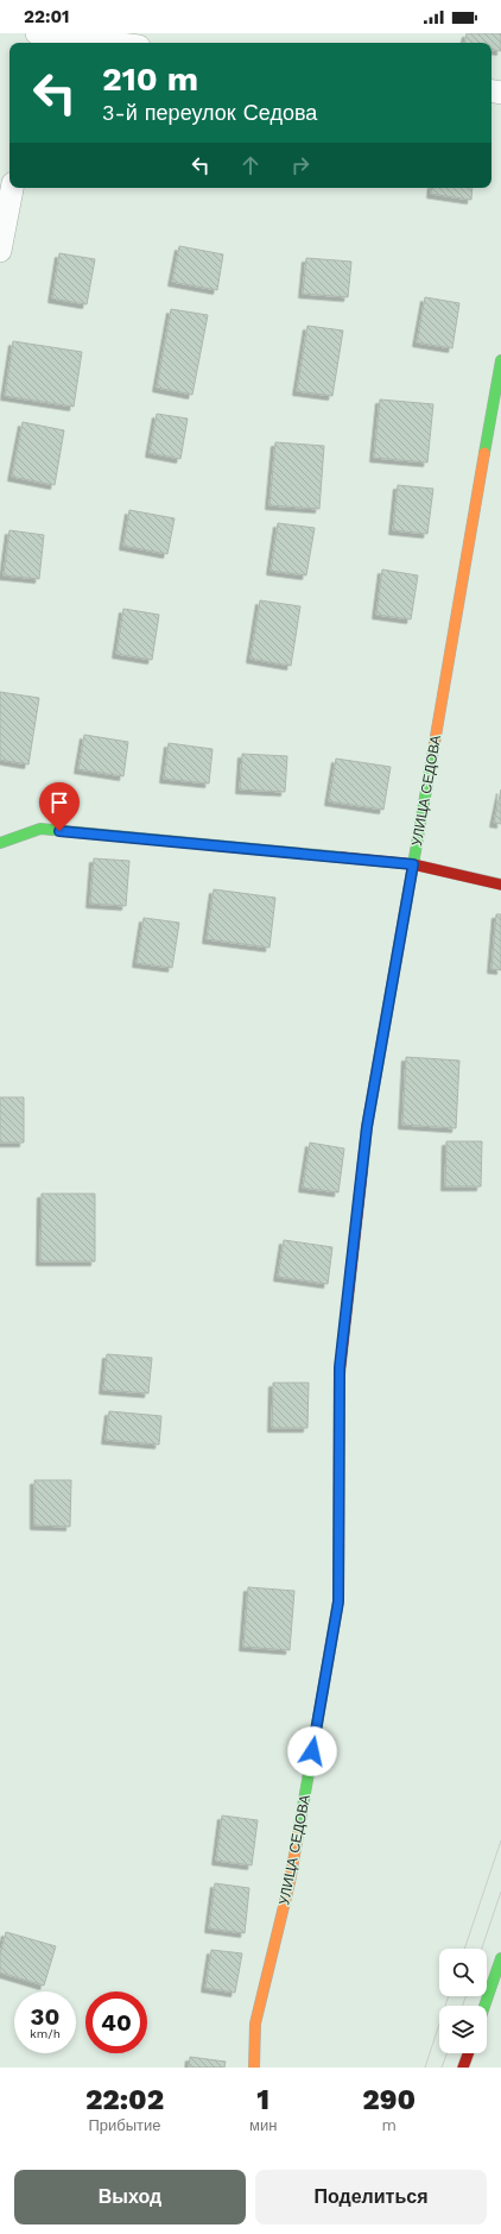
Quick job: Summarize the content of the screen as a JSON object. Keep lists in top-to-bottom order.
{
  "streets": {
    "street": ["УЛИЦА СЕДОВА"]
  },
  "page": {
    "status": "22:01",
    "turn": ["210 m", "3-й переулок Седова"],
    "speed": "30 km/h",
    "limit": "40",
    "eta": [
      "22:02",
      "Прибытие",
      "1",
      "мин",
      "290",
      "m"
    ],
    "buttons": ["Выход", "Поделиться"]
  }
}
